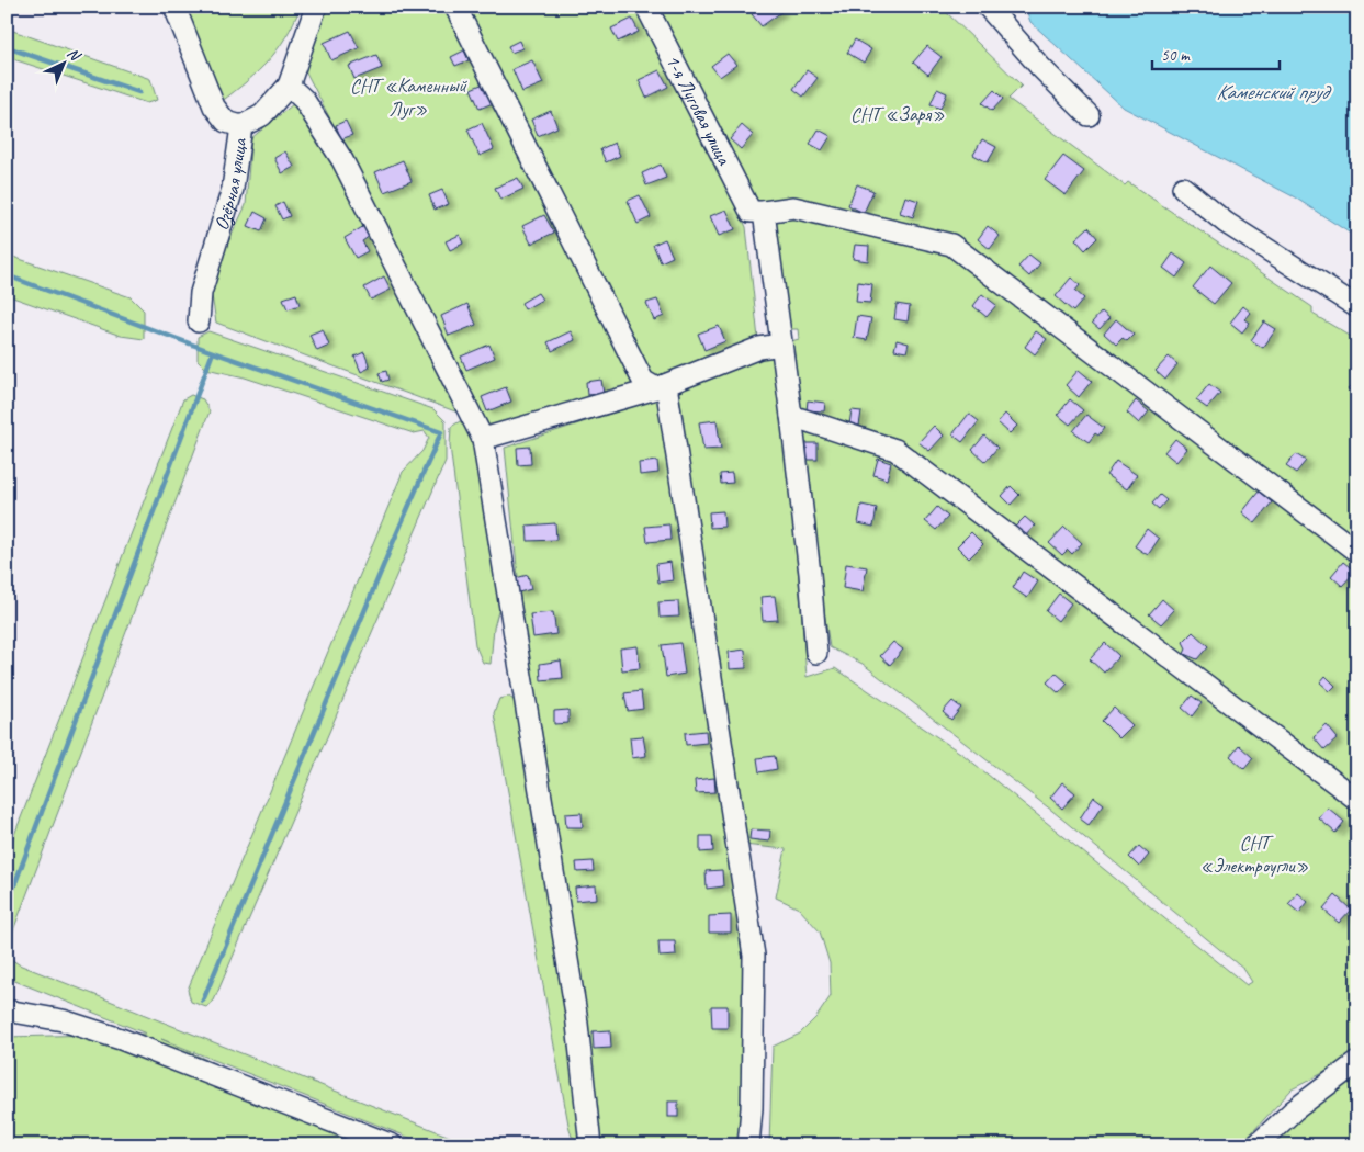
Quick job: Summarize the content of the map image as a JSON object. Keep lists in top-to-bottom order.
{
  "streets": {
    "street": ["1-я Луговая улица", "Озёрная улица"]
  },
  "water": ["Каменский пруд"],
  "parks": ["СНТ «Каменный Луг»", "СНТ «Заря»", "СНТ «Электроугли»"],
  "scale_bar": "50 m",
  "north": "top right"
}
